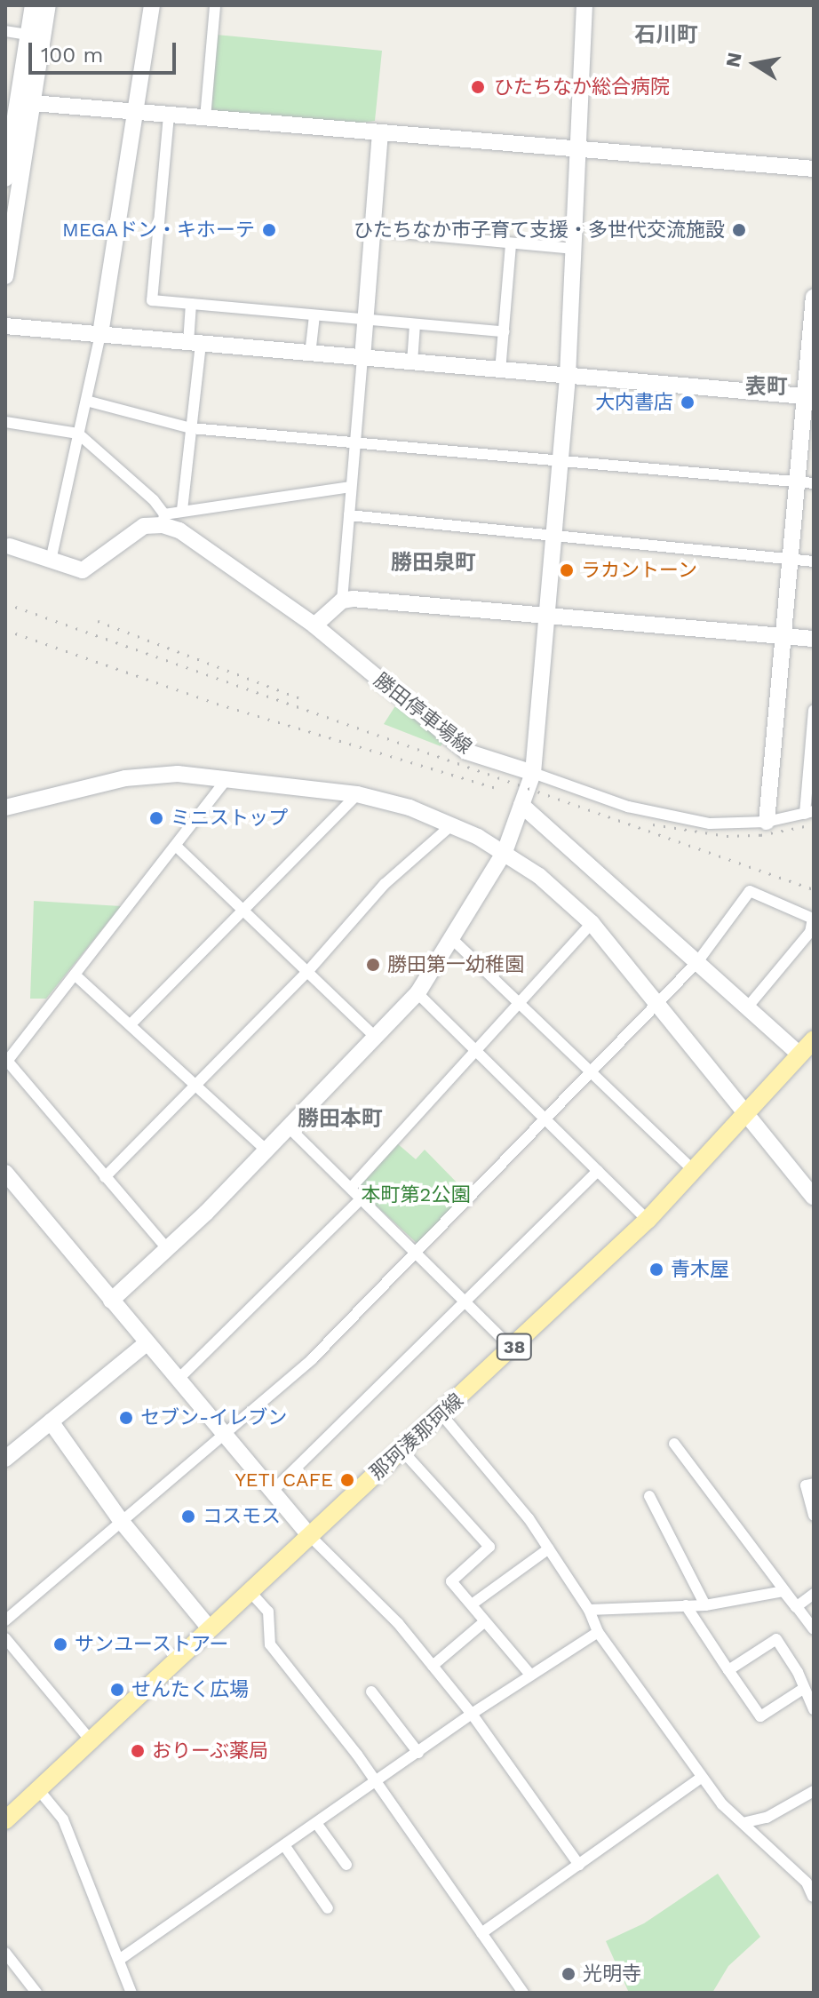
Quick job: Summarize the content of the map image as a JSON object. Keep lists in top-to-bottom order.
{
  "streets": {
    "main road": ["38", "那珂湊那珂線"],
    "street": ["勝田停車場線"]
  },
  "districts": [
    "石川町",
    "表町",
    "勝田泉町",
    "勝田本町"
  ],
  "parks": ["本町第2公園"],
  "places": [
    "ひたちなか総合病院",
    "MEGAドン・キホーテ",
    "ひたちなか市子育て支援・多世代交流施設",
    "大内書店",
    "ラカントーン",
    "ミニストップ",
    "勝田第一幼稚園",
    "青木屋",
    "セブン-イレブン",
    "YETI CAFE",
    "コスモス",
    "サンユーストアー",
    "せんたく広場",
    "おりーぶ薬局",
    "光明寺"
  ],
  "scale_bar": "100 m",
  "north": "left"
}
